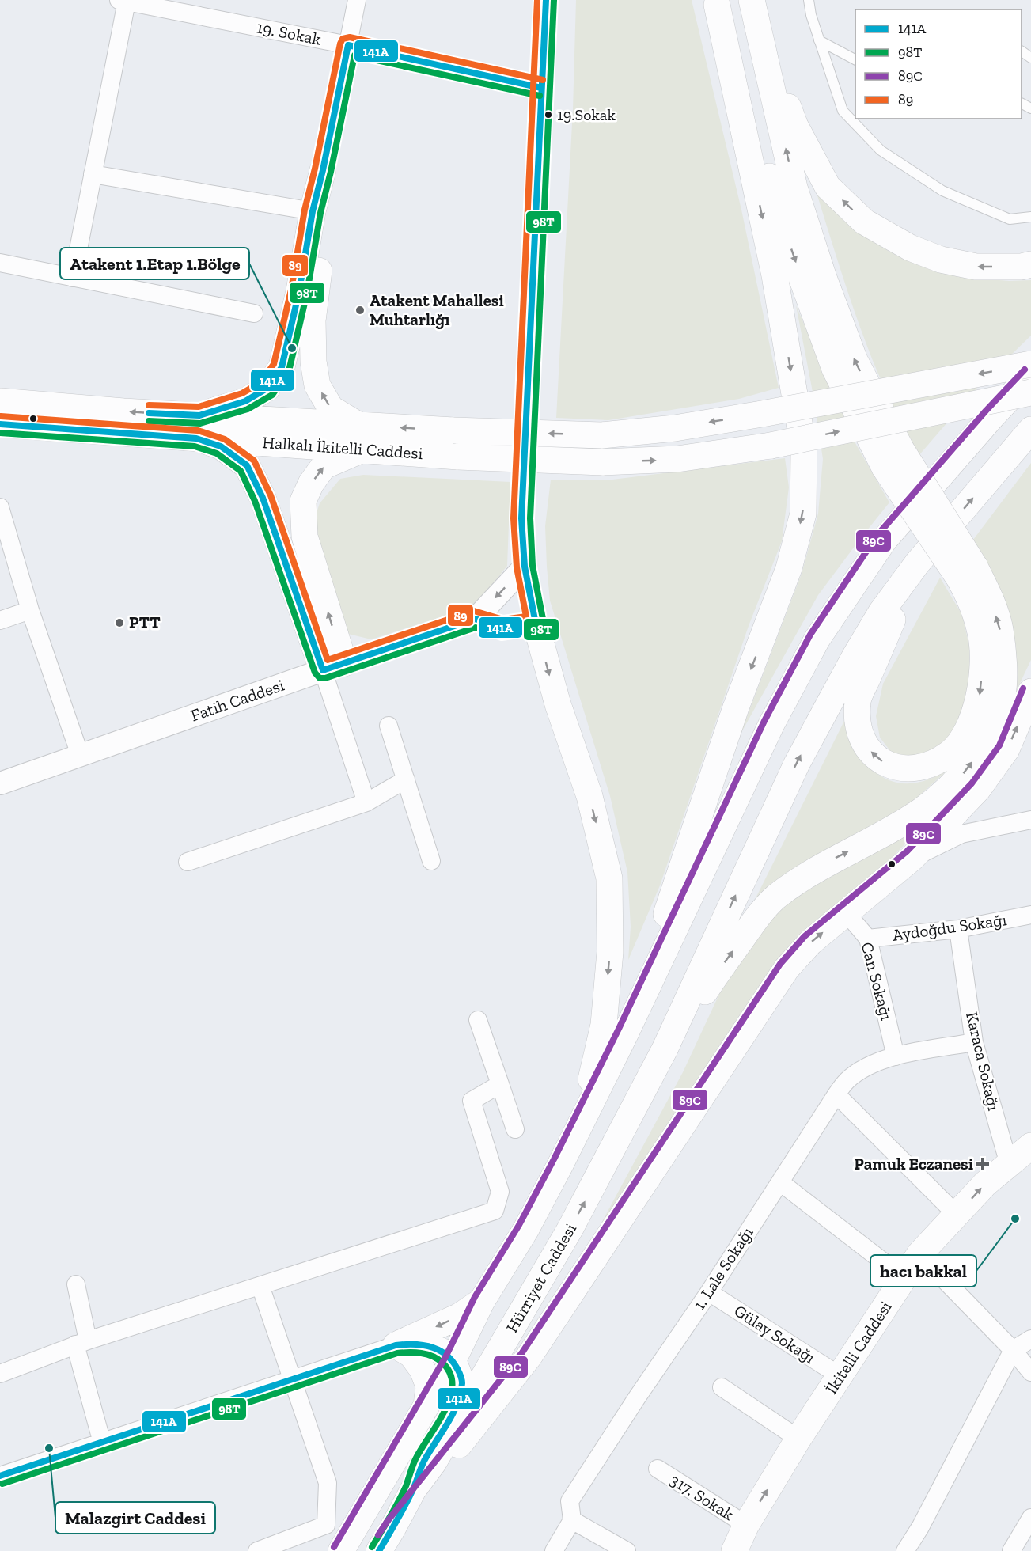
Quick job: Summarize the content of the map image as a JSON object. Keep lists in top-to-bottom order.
{
  "streets": {
    "main road": ["Halkalı İkitelli Caddesi", "Hürriyet Caddesi", "İkitelli Caddesi"],
    "street": [
      "19. Sokak",
      "Fatih Caddesi",
      "Aydoğdu Sokağı",
      "Can Sokağı",
      "Karaca Sokağı",
      "1. Lale Sokağı",
      "Gülay Sokağı",
      "317. Sokak"
    ]
  },
  "crossings": [
    ["Aydoğdu Sokağı", "Can Sokağı"],
    ["Aydoğdu Sokağı", "Karaca Sokağı"],
    ["Can Sokağı", "1. Lale Sokağı"],
    ["Karaca Sokağı", "1. Lale Sokağı"],
    ["Karaca Sokağı", "İkitelli Caddesi"],
    ["1. Lale Sokağı", "Gülay Sokağı"],
    ["Gülay Sokağı", "İkitelli Caddesi"],
    ["İkitelli Caddesi", "317. Sokak"]
  ],
  "places": {
    "other": [
      "19.Sokak",
      "Atakent Mahallesi Muhtarlığı",
      "Atakent 1.Etap 1.Bölge",
      "PTT",
      "hacı bakkal",
      "Malazgirt Caddesi"
    ],
    "health": ["Pamuk Eczanesi"]
  },
  "lines": [
    "transit line 141A",
    "transit line 98T",
    "transit line 89",
    "transit line 89C"
  ],
  "legend": [
    "141A",
    "98T",
    "89C",
    "89"
  ]
}
